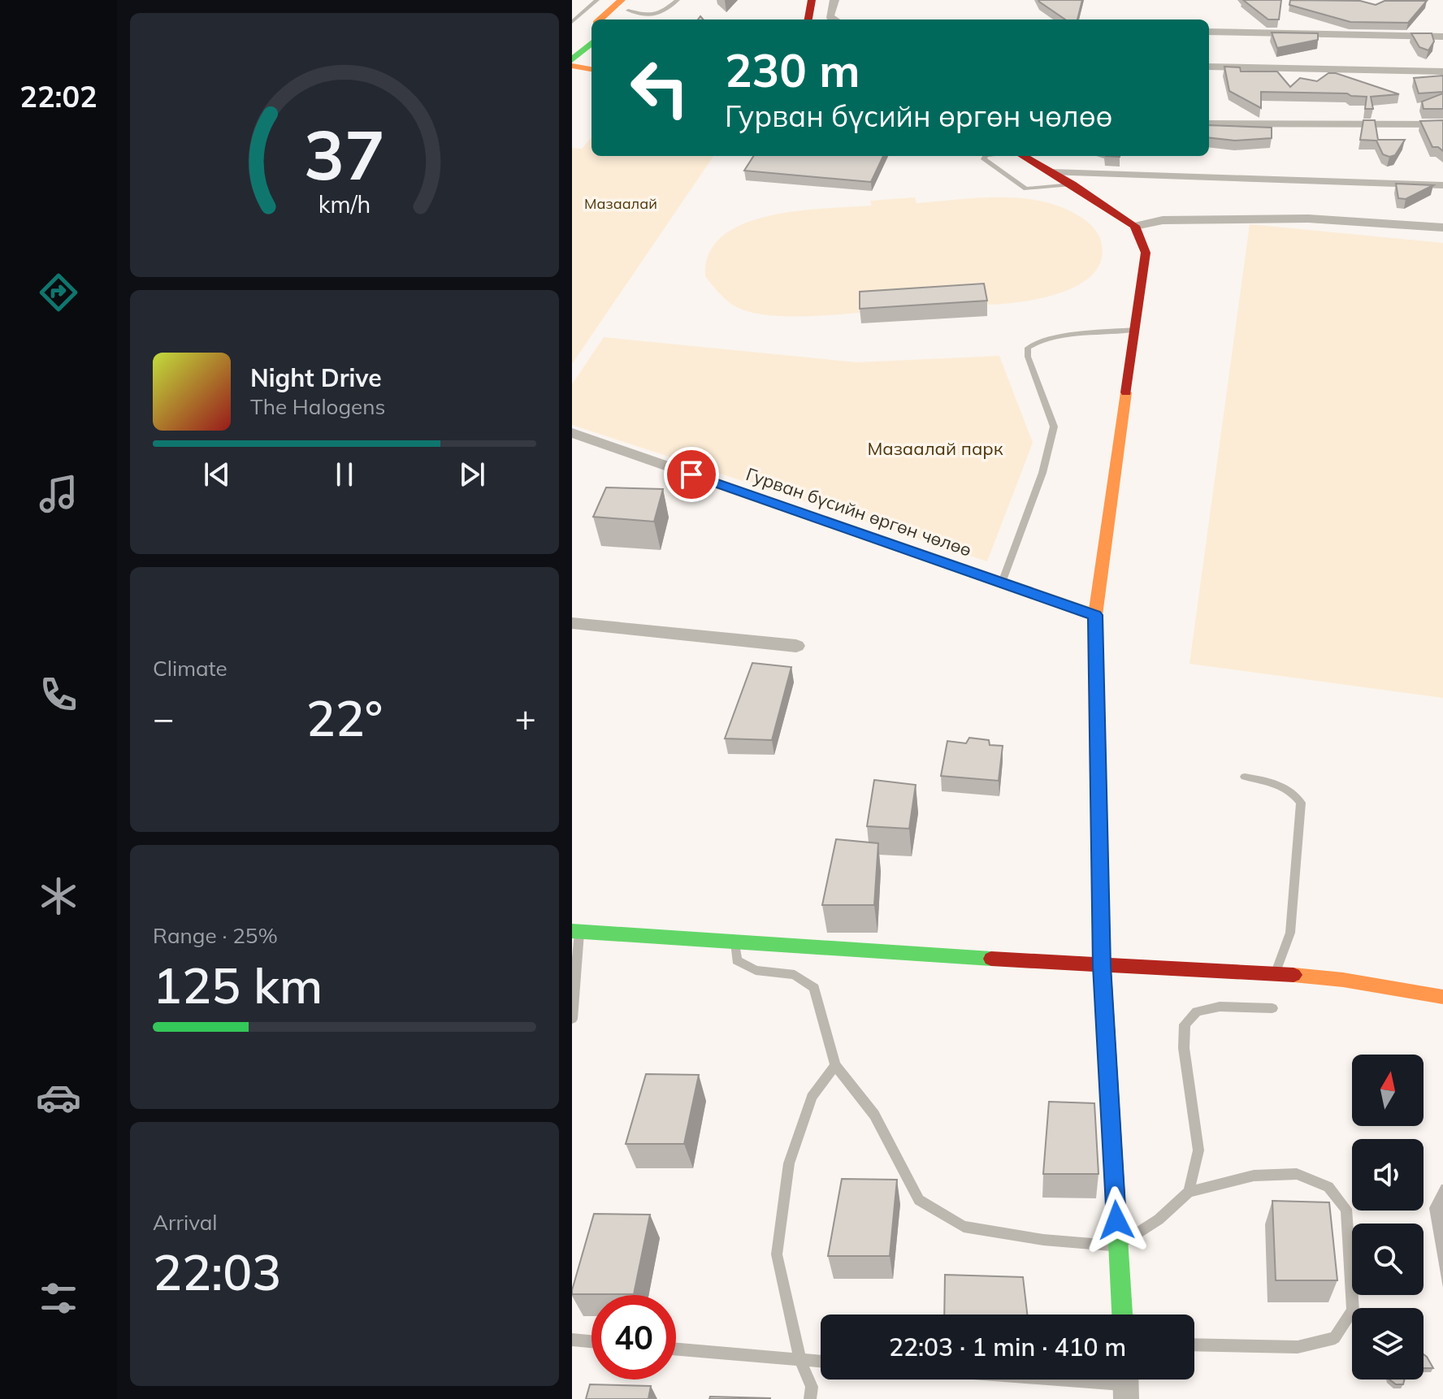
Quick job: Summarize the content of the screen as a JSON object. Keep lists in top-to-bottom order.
{
  "streets": {
    "street": ["Гурван бүсийн өргөн чөлөө"]
  },
  "parks": ["Мазаалай", "Мазаалай парк"],
  "north": "top",
  "page": {
    "tabs": "22:02",
    "turn": ["230 m", "Гурван бүсийн өргөн чөлөө"],
    "song": ["Night Drive", "The Halogens"],
    "tile": [
      "Climate",
      ["Range · 25%", "125 km"],
      ["Arrival", "22:03"]
    ],
    "heat": ["−", "22°", "+"],
    "limit": "40",
    "trip": "22:03 · 1 min · 410 m",
    "gauge": ["37", "km/h"]
  }
}
